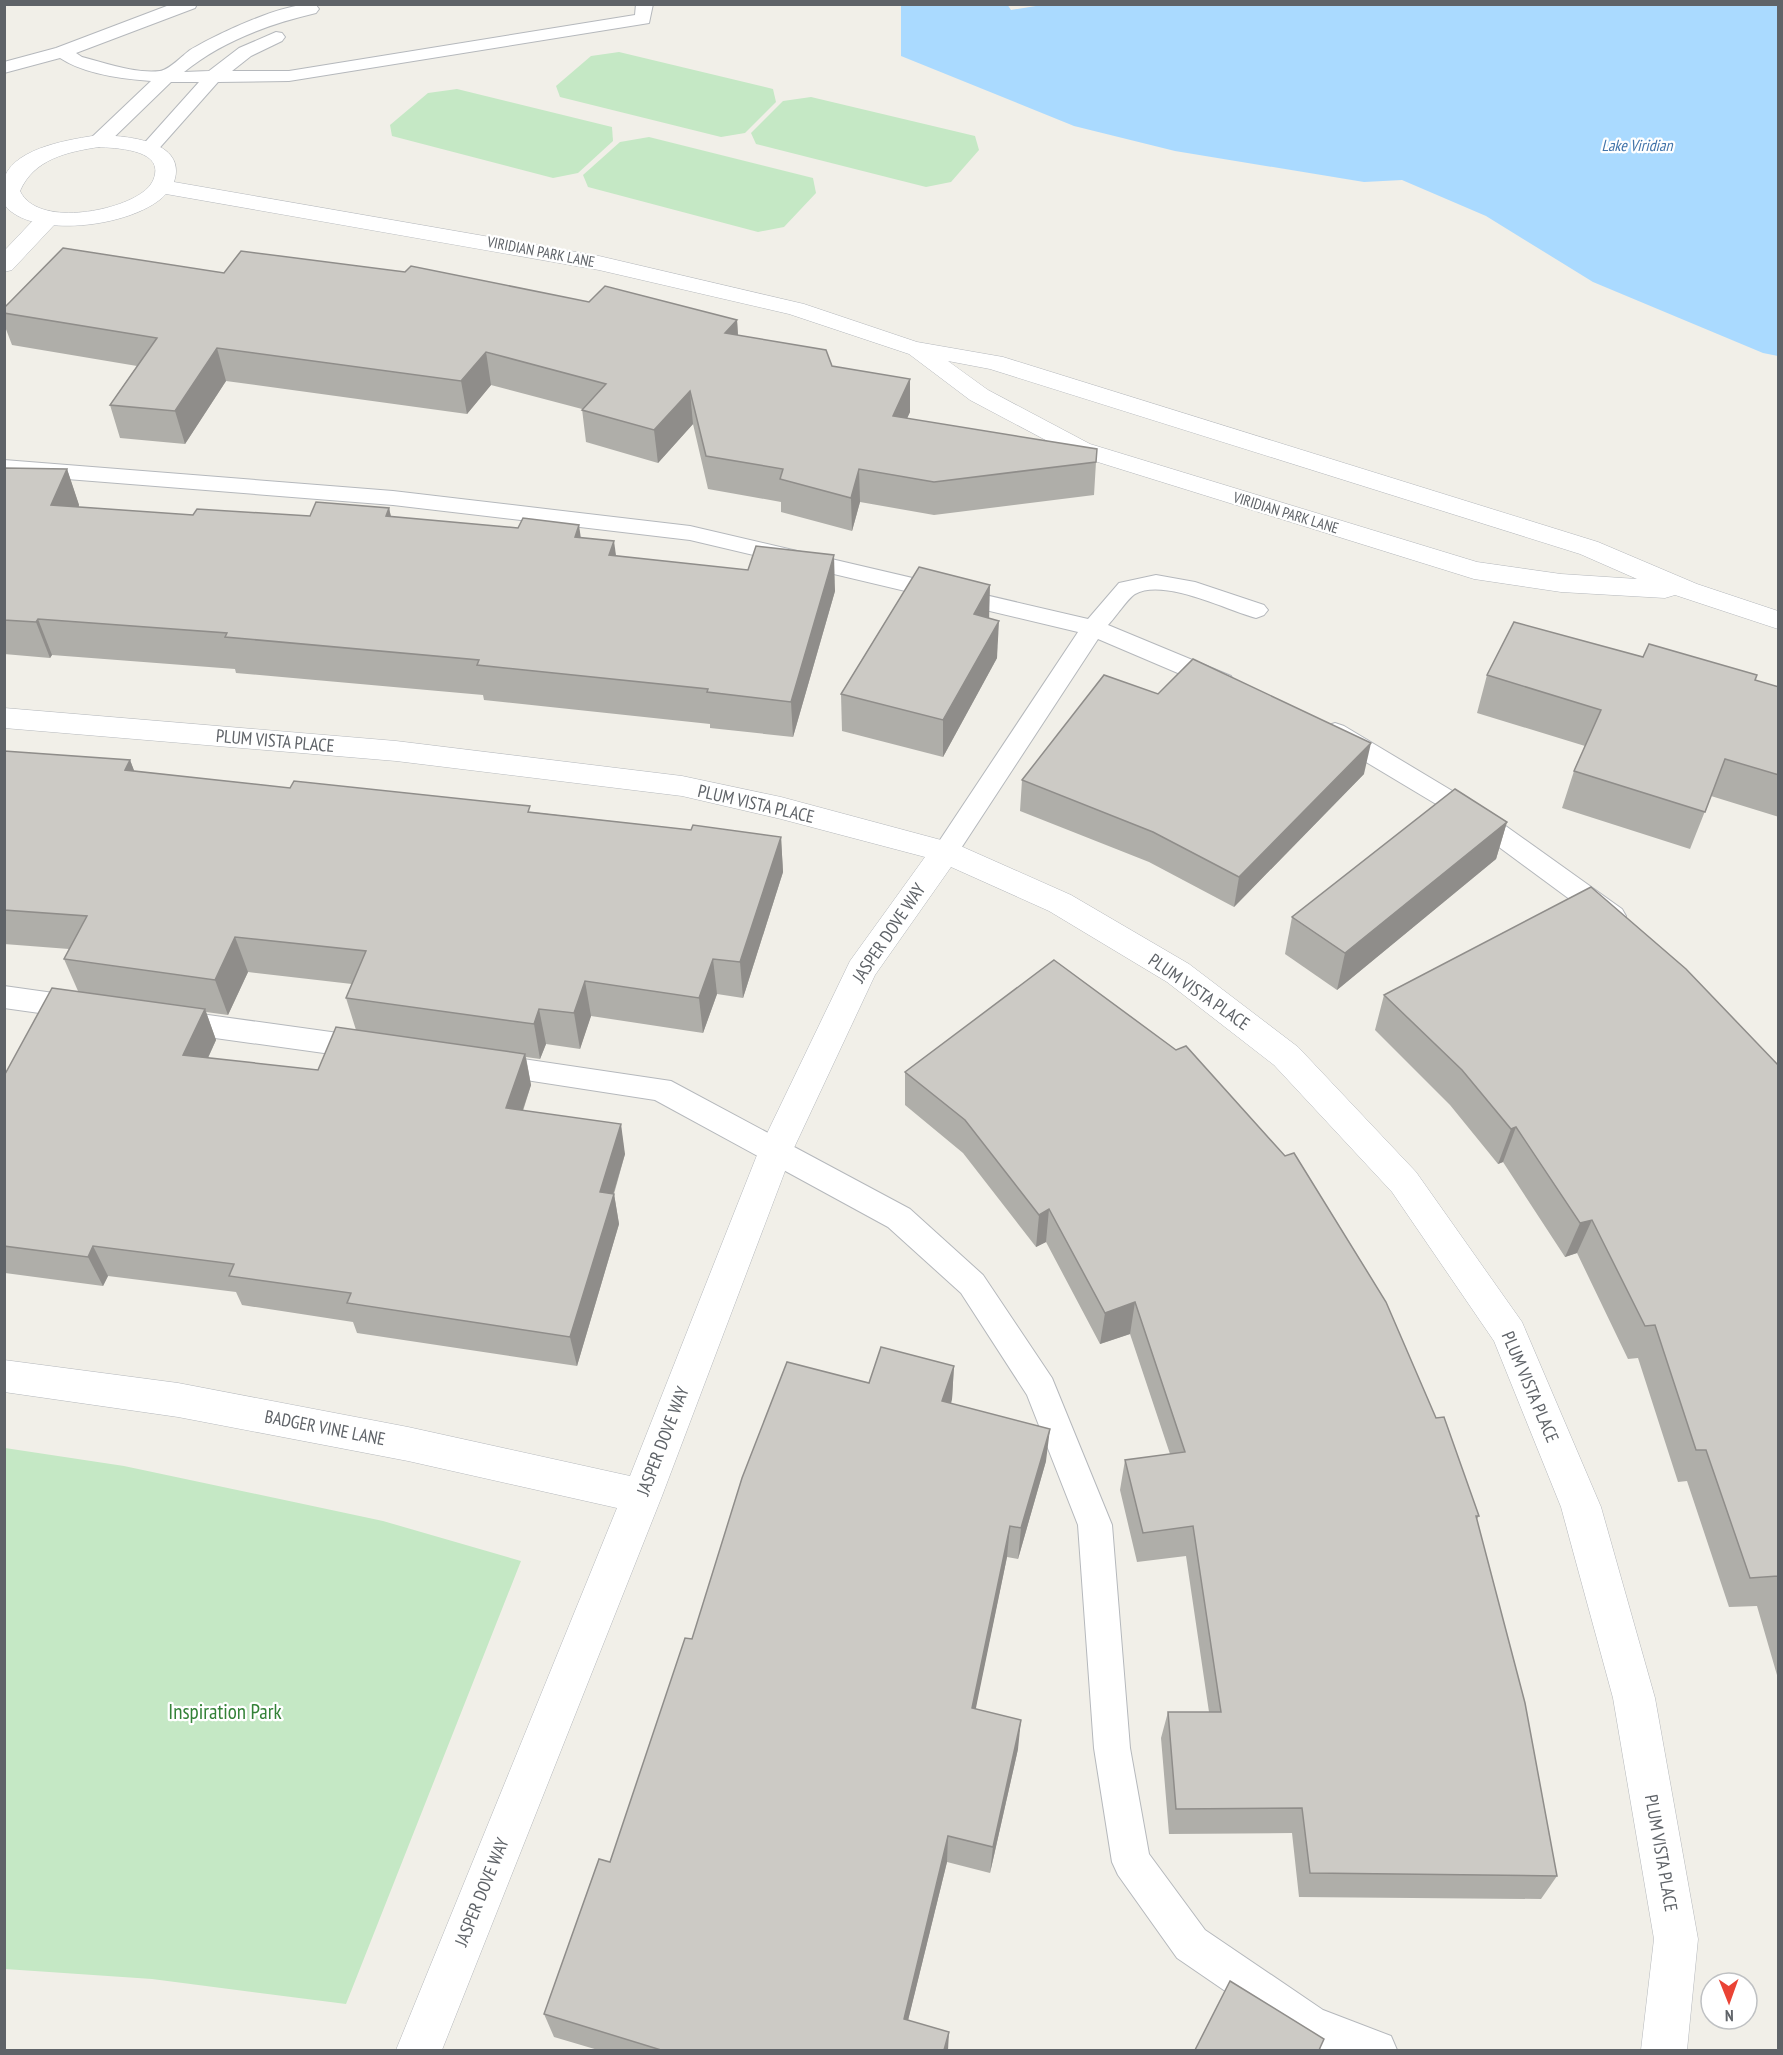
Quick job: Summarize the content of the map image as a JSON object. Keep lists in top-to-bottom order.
{
  "streets": {
    "street": [
      "VIRIDIAN PARK LANE",
      "PLUM VISTA PLACE",
      "JASPER DOVE WAY",
      "BADGER VINE LANE"
    ]
  },
  "crossings": [
    ["PLUM VISTA PLACE", "JASPER DOVE WAY"],
    ["JASPER DOVE WAY", "BADGER VINE LANE"]
  ],
  "water": ["Lake Viridian"],
  "parks": ["Inspiration Park"],
  "north": "bottom"
}
